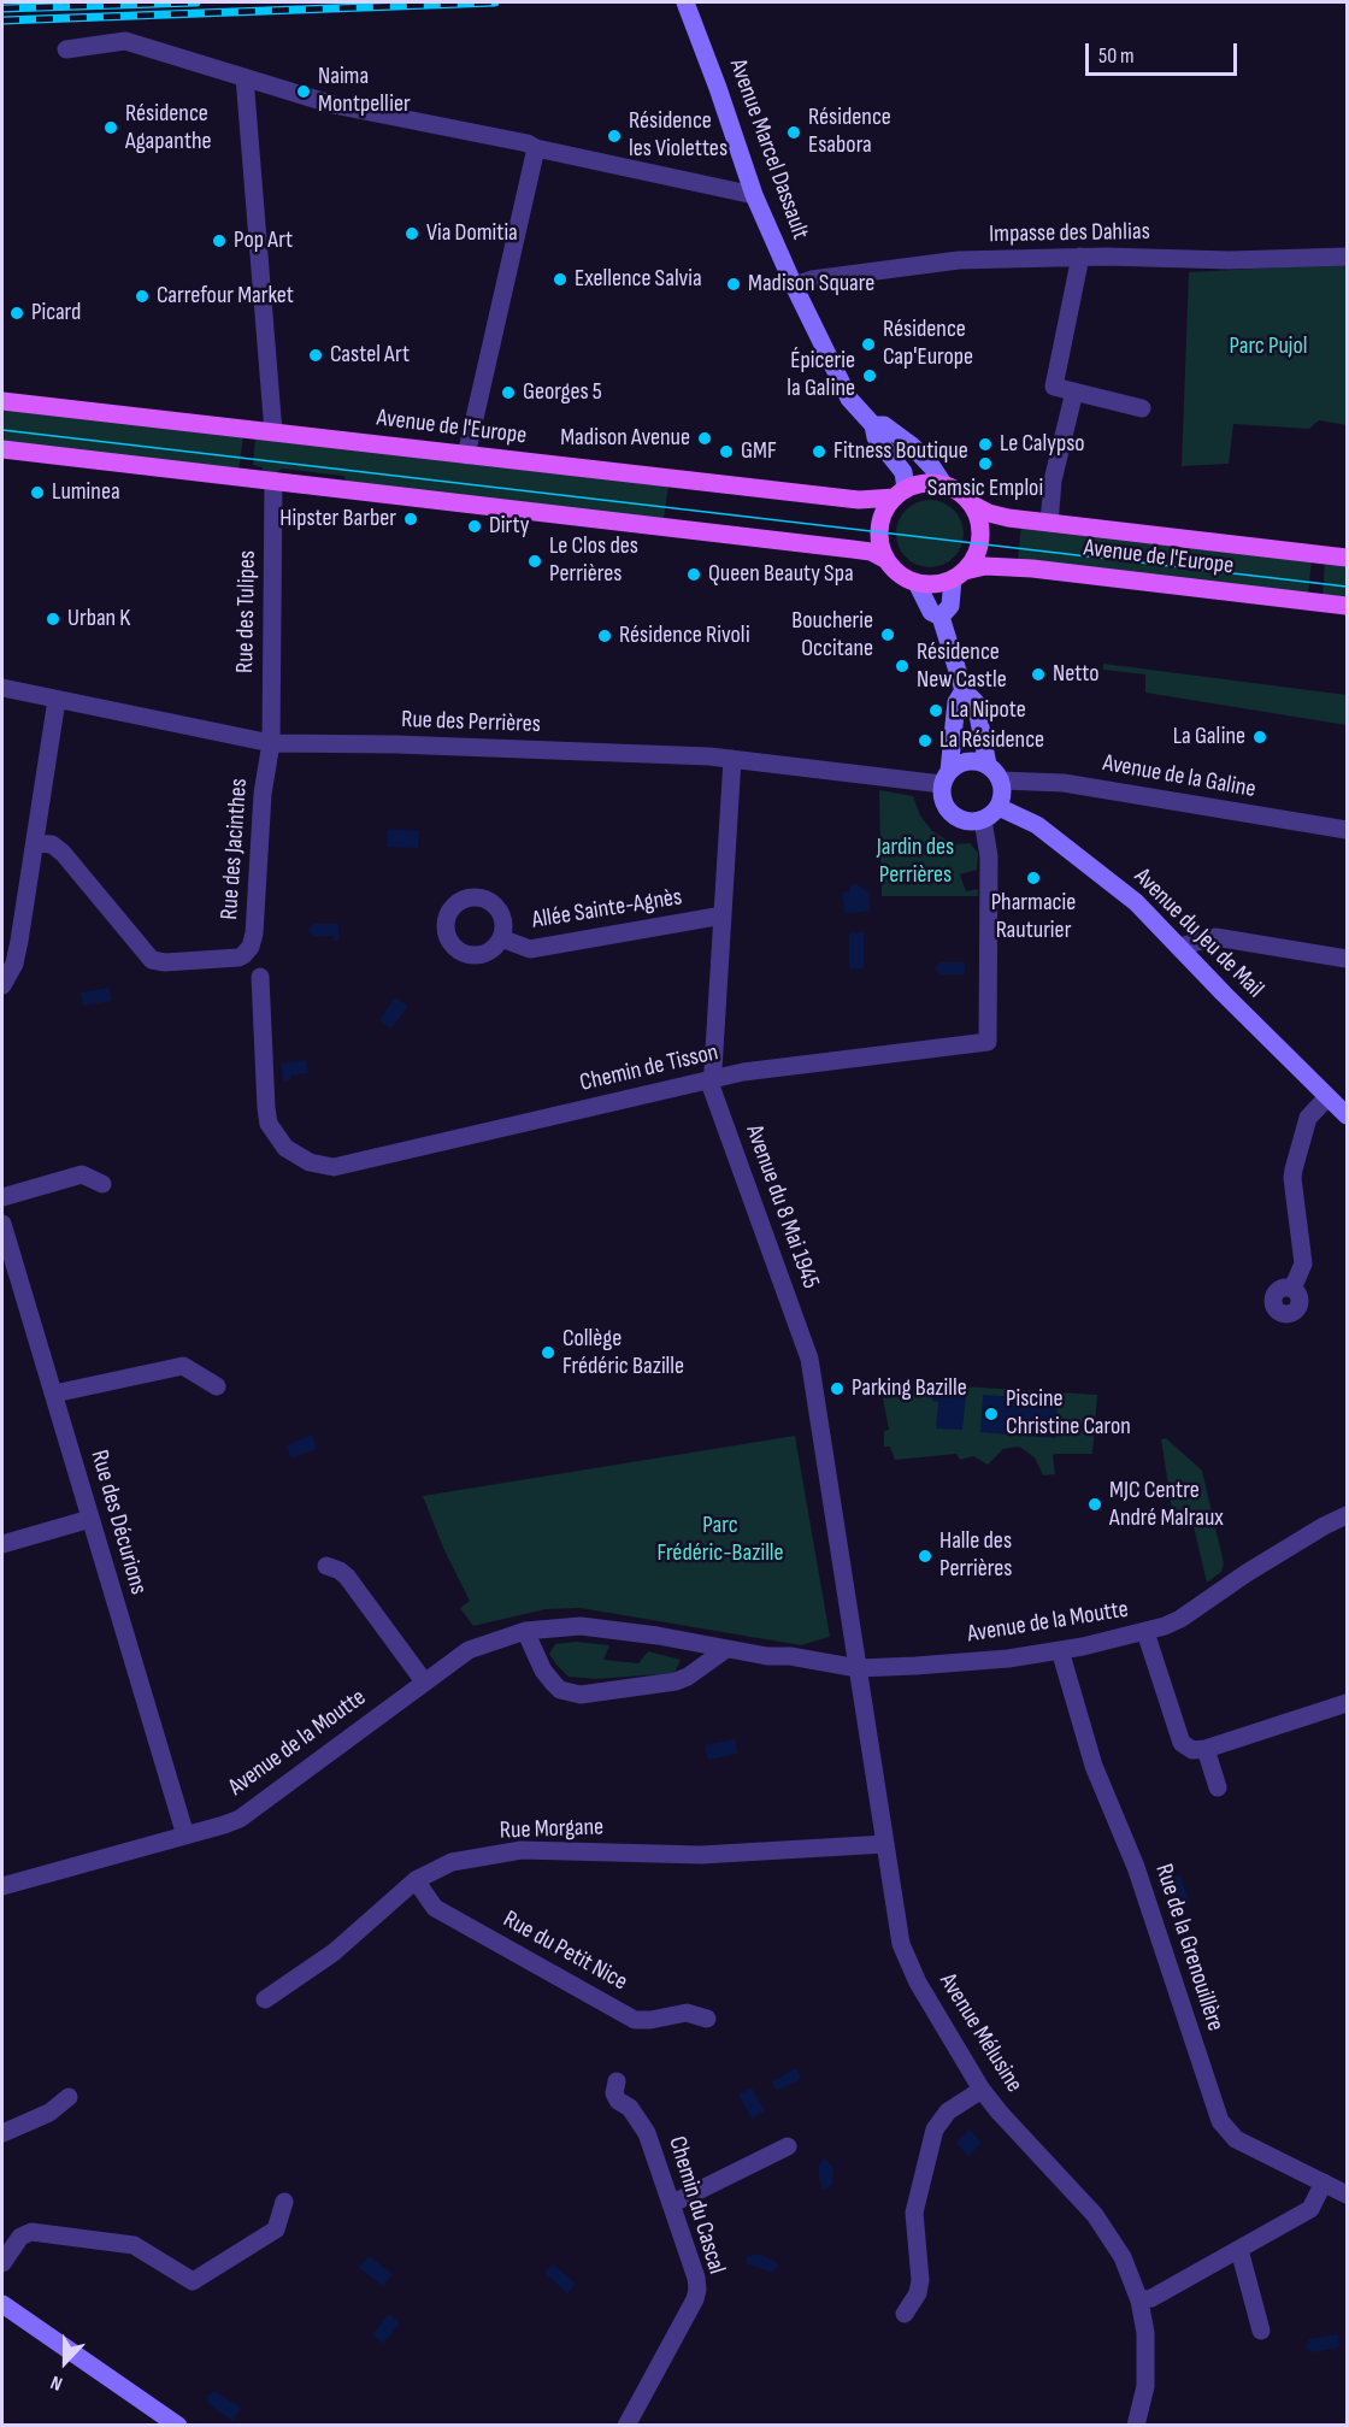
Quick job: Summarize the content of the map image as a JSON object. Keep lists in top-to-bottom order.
{
  "streets": {
    "main road": ["Avenue de l'Europe"],
    "street": [
      "Avenue Marcel Dassault",
      "Impasse des Dahlias",
      "Rue des Tulipes",
      "Rue des Perrières",
      "Avenue de la Galine",
      "Rue des Jacinthes",
      "Allée Sainte-Agnès",
      "Avenue du Jeu de Mail",
      "Chemin de Tisson",
      "Avenue du 8 Mai 1945",
      "Rue des Décurions",
      "Avenue de la Moutte",
      "Rue Morgane",
      "Rue de la Grenouillère",
      "Rue du Petit Nice",
      "Avenue Mélusine",
      "Chemin du Cascal"
    ]
  },
  "crossings": [
    ["Avenue Marcel Dassault", "Impasse des Dahlias"],
    ["Avenue Marcel Dassault", "Avenue de l'Europe"],
    ["Rue des Tulipes", "Rue des Perrières"],
    ["Rue des Tulipes", "Rue des Jacinthes"],
    ["Rue des Perrières", "Avenue de la Galine"],
    ["Rue des Perrières", "Rue des Jacinthes"],
    ["Rue des Perrières", "Avenue du Jeu de Mail"],
    ["Rue des Perrières", "Chemin de Tisson"],
    ["Rue des Perrières", "Avenue du 8 Mai 1945"],
    ["Avenue de la Galine", "Avenue du Jeu de Mail"],
    ["Avenue de la Galine", "Chemin de Tisson"],
    ["Allée Sainte-Agnès", "Avenue du 8 Mai 1945"],
    ["Avenue du Jeu de Mail", "Chemin de Tisson"],
    ["Chemin de Tisson", "Avenue du 8 Mai 1945"],
    ["Avenue du 8 Mai 1945", "Avenue de la Moutte"],
    ["Avenue du 8 Mai 1945", "Avenue Mélusine"],
    ["Rue des Décurions", "Avenue de la Moutte"],
    ["Avenue de la Moutte", "Rue de la Grenouillère"],
    ["Avenue de la Moutte", "Avenue Mélusine"],
    ["Rue Morgane", "Rue du Petit Nice"],
    ["Rue Morgane", "Avenue Mélusine"]
  ],
  "parks": ["Parc Pujol", "Jardin des Perrières", "Parc Frédéric-Bazille"],
  "places": [
    "Naima Montpellier",
    "Résidence Agapanthe",
    "Résidence Esabora",
    "Résidence les Violettes",
    "Via Domitia",
    "Pop Art",
    "Exellence Salvia",
    "Madison Square",
    "Carrefour Market",
    "Picard",
    "Résidence Cap'Europe",
    "Castel Art",
    "Épicerie la Galine",
    "Georges 5",
    "Madison Avenue",
    "Le Calypso",
    "GMF",
    "Fitness Boutique",
    "Samsic Emploi",
    "Luminea",
    "Hipster Barber",
    "Dirty",
    "Le Clos des Perrières",
    "Queen Beauty Spa",
    "Urban K",
    "Boucherie Occitane",
    "Résidence Rivoli",
    "Résidence New Castle",
    "Netto",
    "La Nipote",
    "La Galine",
    "La Résidence",
    "Pharmacie Rauturier",
    "Collège Frédéric Bazille",
    "Parking Bazille",
    "Piscine Christine Caron",
    "MJC Centre André Malraux",
    "Halle des Perrières"
  ],
  "scale_bar": "50 m",
  "north": "bottom"
}
